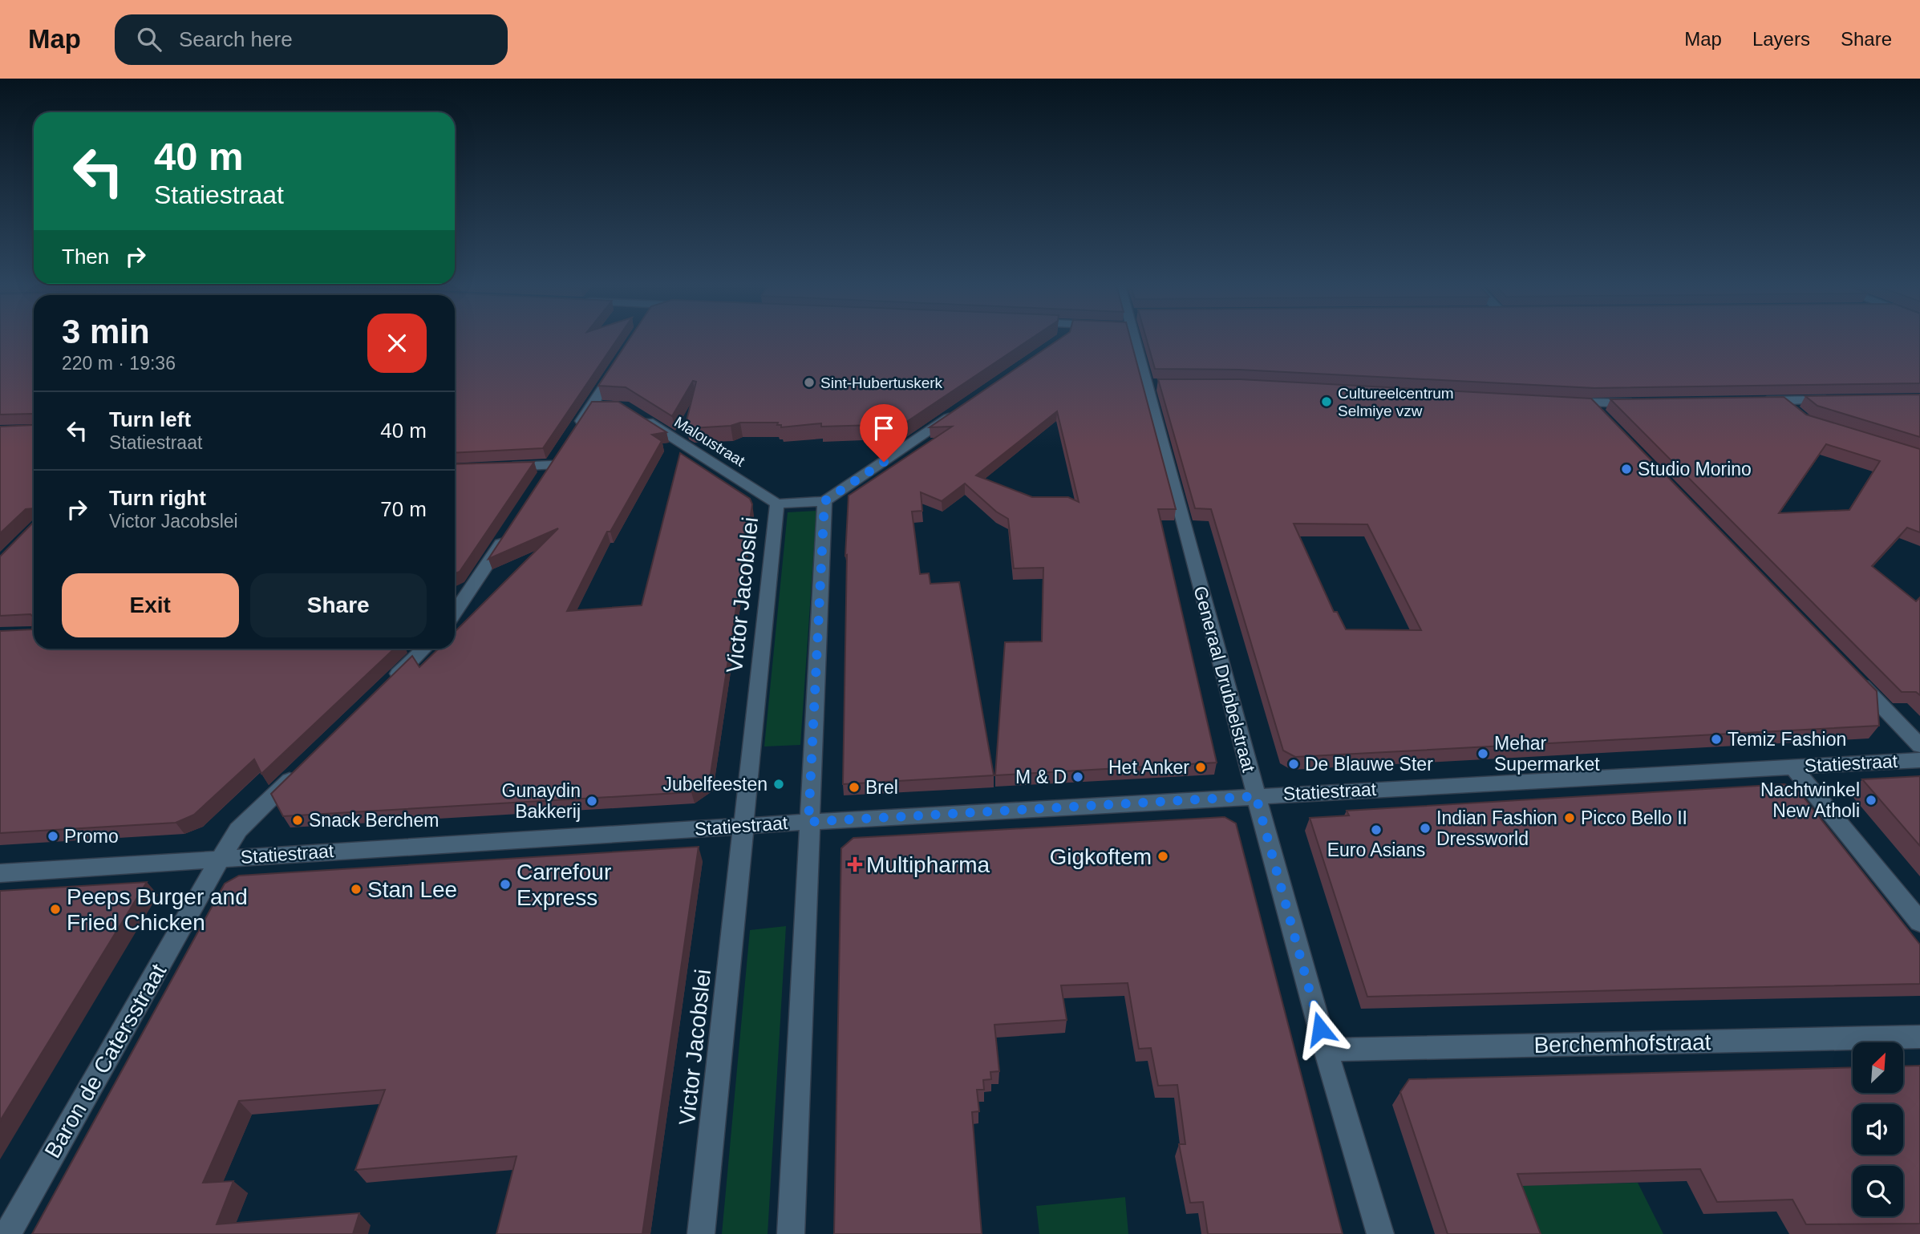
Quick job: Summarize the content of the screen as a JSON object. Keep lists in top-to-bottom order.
{
  "streets": {
    "street": [
      "Maloustraat",
      "Victor Jacobslei",
      "Generaal Drubbelstraat",
      "Statiestraat",
      "Berchemhofstraat",
      "Baron de Catersstraat"
    ]
  },
  "crossings": [
    ["Maloustraat", "Victor Jacobslei"],
    ["Victor Jacobslei", "Statiestraat"],
    ["Generaal Drubbelstraat", "Statiestraat"],
    ["Generaal Drubbelstraat", "Berchemhofstraat"],
    ["Statiestraat", "Baron de Catersstraat"]
  ],
  "places": {
    "other": [
      "Sint-Hubertuskerk",
      "Cultureelcentrum Selmiye vzw",
      "Studio Morino",
      "Temiz Fashion",
      "Mehar Supermarket",
      "De Blauwe Ster",
      "Het Anker",
      "M & D",
      "Jubelfeesten",
      "Brel",
      "Nachtwinkel New Atholi",
      "Gunaydin Bakkerij",
      "Picco Bello II",
      "Snack Berchem",
      "Indian Fashion Dressworld",
      "Euro Asians",
      "Promo",
      "Gigkoftem",
      "Carrefour Express",
      "Stan Lee",
      "Peeps Burger and Fried Chicken"
    ],
    "health": ["Multipharma"]
  },
  "north": "top right",
  "page": {
    "header": "Map",
    "search": "Search here",
    "nav": ["Map", "Layers", "Share"],
    "turn": ["40 m", "Statiestraat"],
    "then": "Then",
    "heading": ["3 min", "220 m · 19:36"],
    "list": [
      {
        "name": "Turn left",
        "note": "Statiestraat",
        "value": "40 m"
      },
      {
        "name": "Turn right",
        "note": "Victor Jacobslei",
        "value": "70 m"
      }
    ],
    "buttons": ["Exit", "Share"]
  }
}
